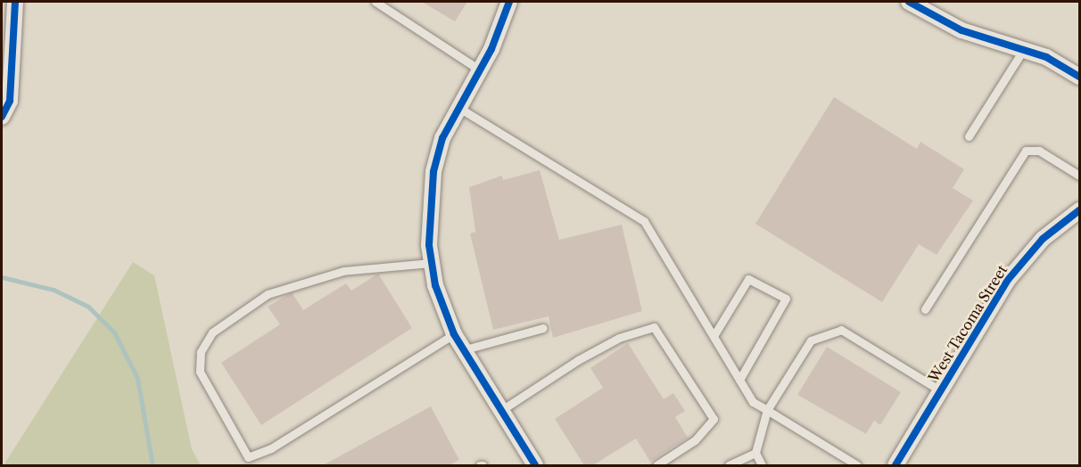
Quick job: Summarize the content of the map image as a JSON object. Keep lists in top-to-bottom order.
{
  "streets": {
    "street": ["West Tacoma Street"]
  }
}
